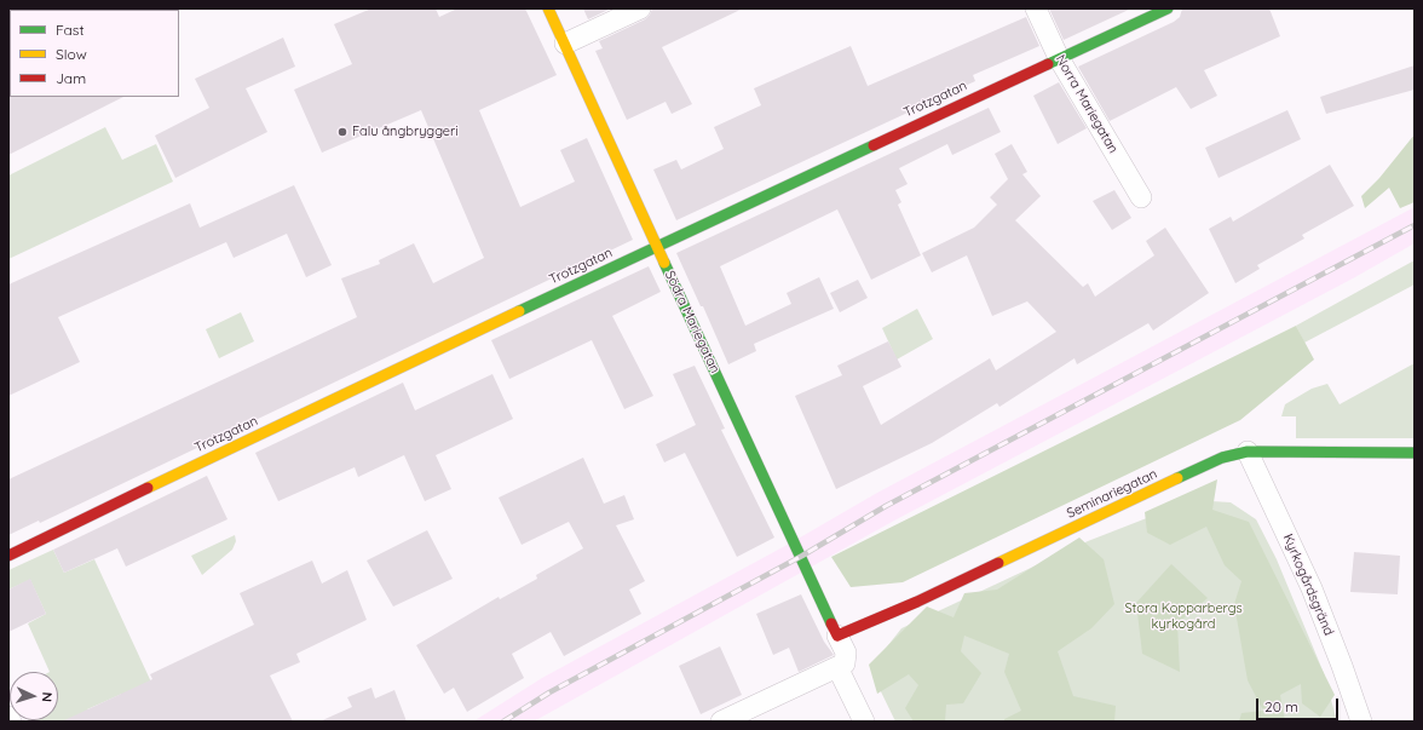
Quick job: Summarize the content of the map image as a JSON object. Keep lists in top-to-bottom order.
{
  "streets": {
    "street": [
      "Trotzgatan",
      "Norra Mariegatan",
      "Södra Mariegatan",
      "Seminariegatan",
      "Kyrkogårdsgränd"
    ]
  },
  "crossings": [
    ["Trotzgatan", "Norra Mariegatan"],
    ["Trotzgatan", "Södra Mariegatan"],
    ["Södra Mariegatan", "Seminariegatan"],
    ["Seminariegatan", "Kyrkogårdsgränd"]
  ],
  "parks": ["Stora Kopparbergs kyrkogård"],
  "places": ["Falu ångbryggeri"],
  "legend": ["Fast", "Slow", "Jam"],
  "scale_bar": "20 m",
  "north": "right"
}
